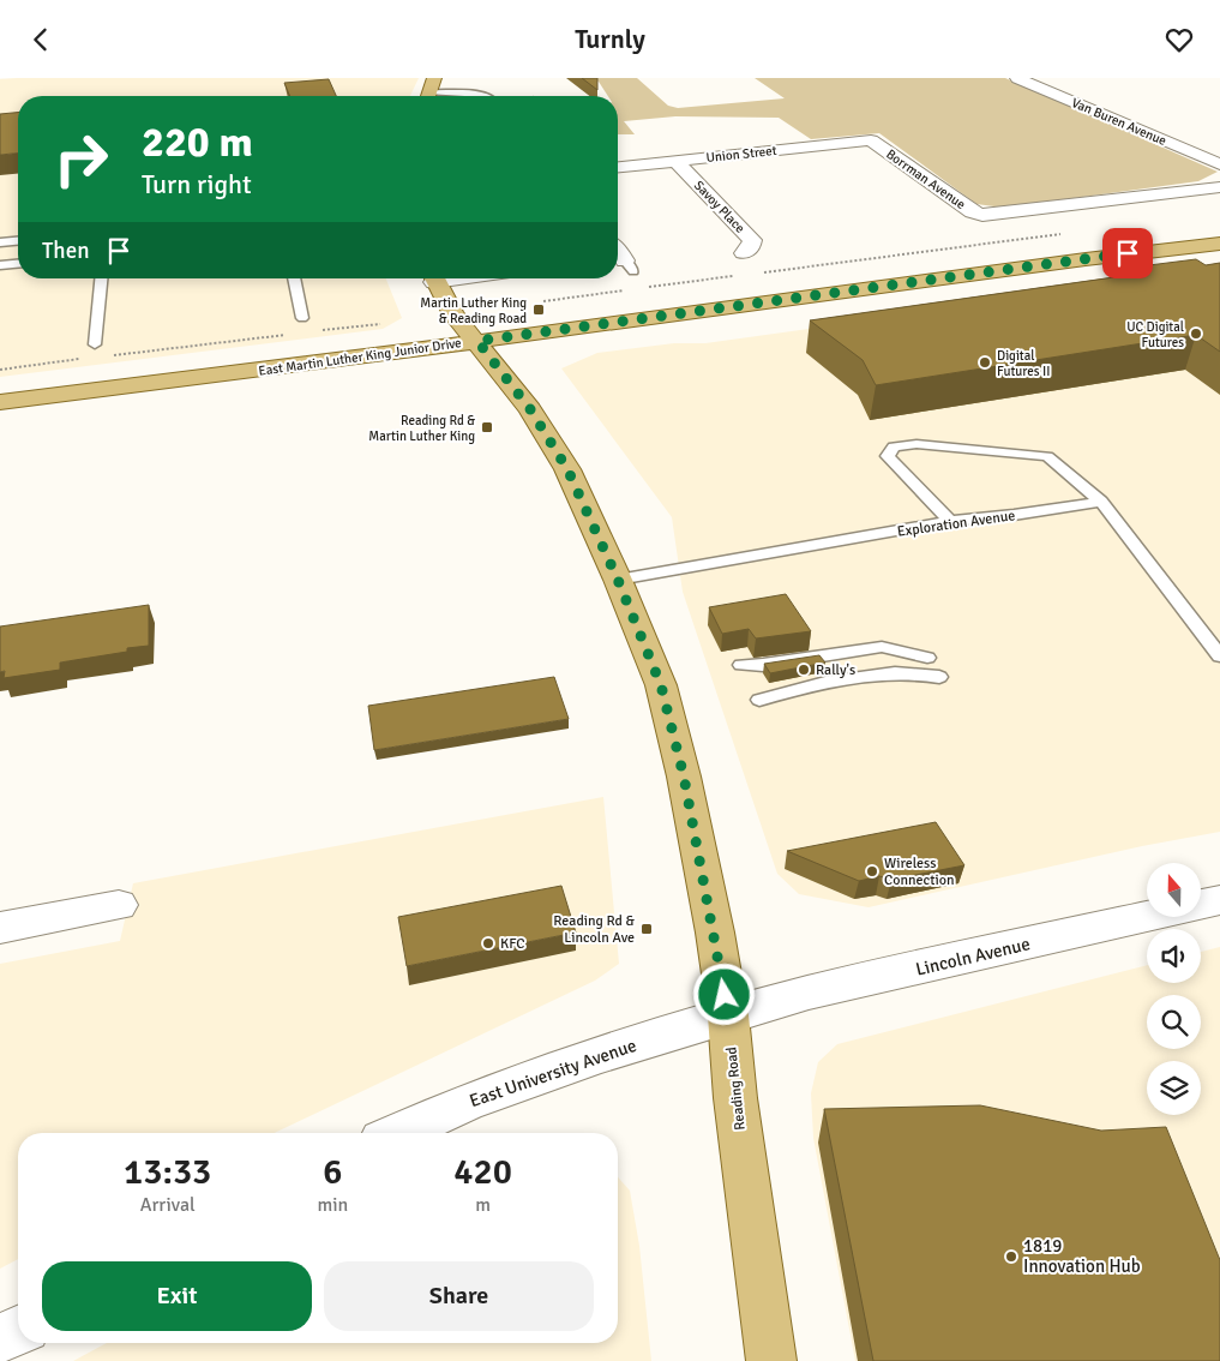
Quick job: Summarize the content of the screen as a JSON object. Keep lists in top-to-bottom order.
{
  "streets": {
    "main road": ["East Martin Luther King Junior Drive", "Reading Road"],
    "street": [
      "Van Buren Avenue",
      "Union Street",
      "Borrman Avenue",
      "Savoy Place",
      "Lincoln Avenue",
      "East University Avenue"
    ],
    "lane": ["Exploration Avenue"]
  },
  "crossings": [
    ["Union Street", "Borrman Avenue"],
    ["Union Street", "Savoy Place"],
    ["East Martin Luther King Junior Drive", "Reading Road"],
    ["Exploration Avenue", "Reading Road"],
    ["Lincoln Avenue", "East University Avenue"],
    ["Lincoln Avenue", "Reading Road"],
    ["East University Avenue", "Reading Road"]
  ],
  "places": {
    "transit": ["Martin Luther King & Reading Road", "Reading Rd & Martin Luther King", "Reading Rd & Lincoln Ave"],
    "other": [
      "UC Digital Futures",
      "Digital Futures II",
      "Rally's",
      "Wireless Connection",
      "KFC",
      "1819 Innovation Hub"
    ]
  },
  "north": "top",
  "page": {
    "header": "Turnly",
    "turn": ["220 m", "Turn right"],
    "then": "Then",
    "eta": [
      "13:33",
      "Arrival",
      "6",
      "min",
      "420",
      "m"
    ],
    "buttons": ["Exit", "Share"]
  }
}
